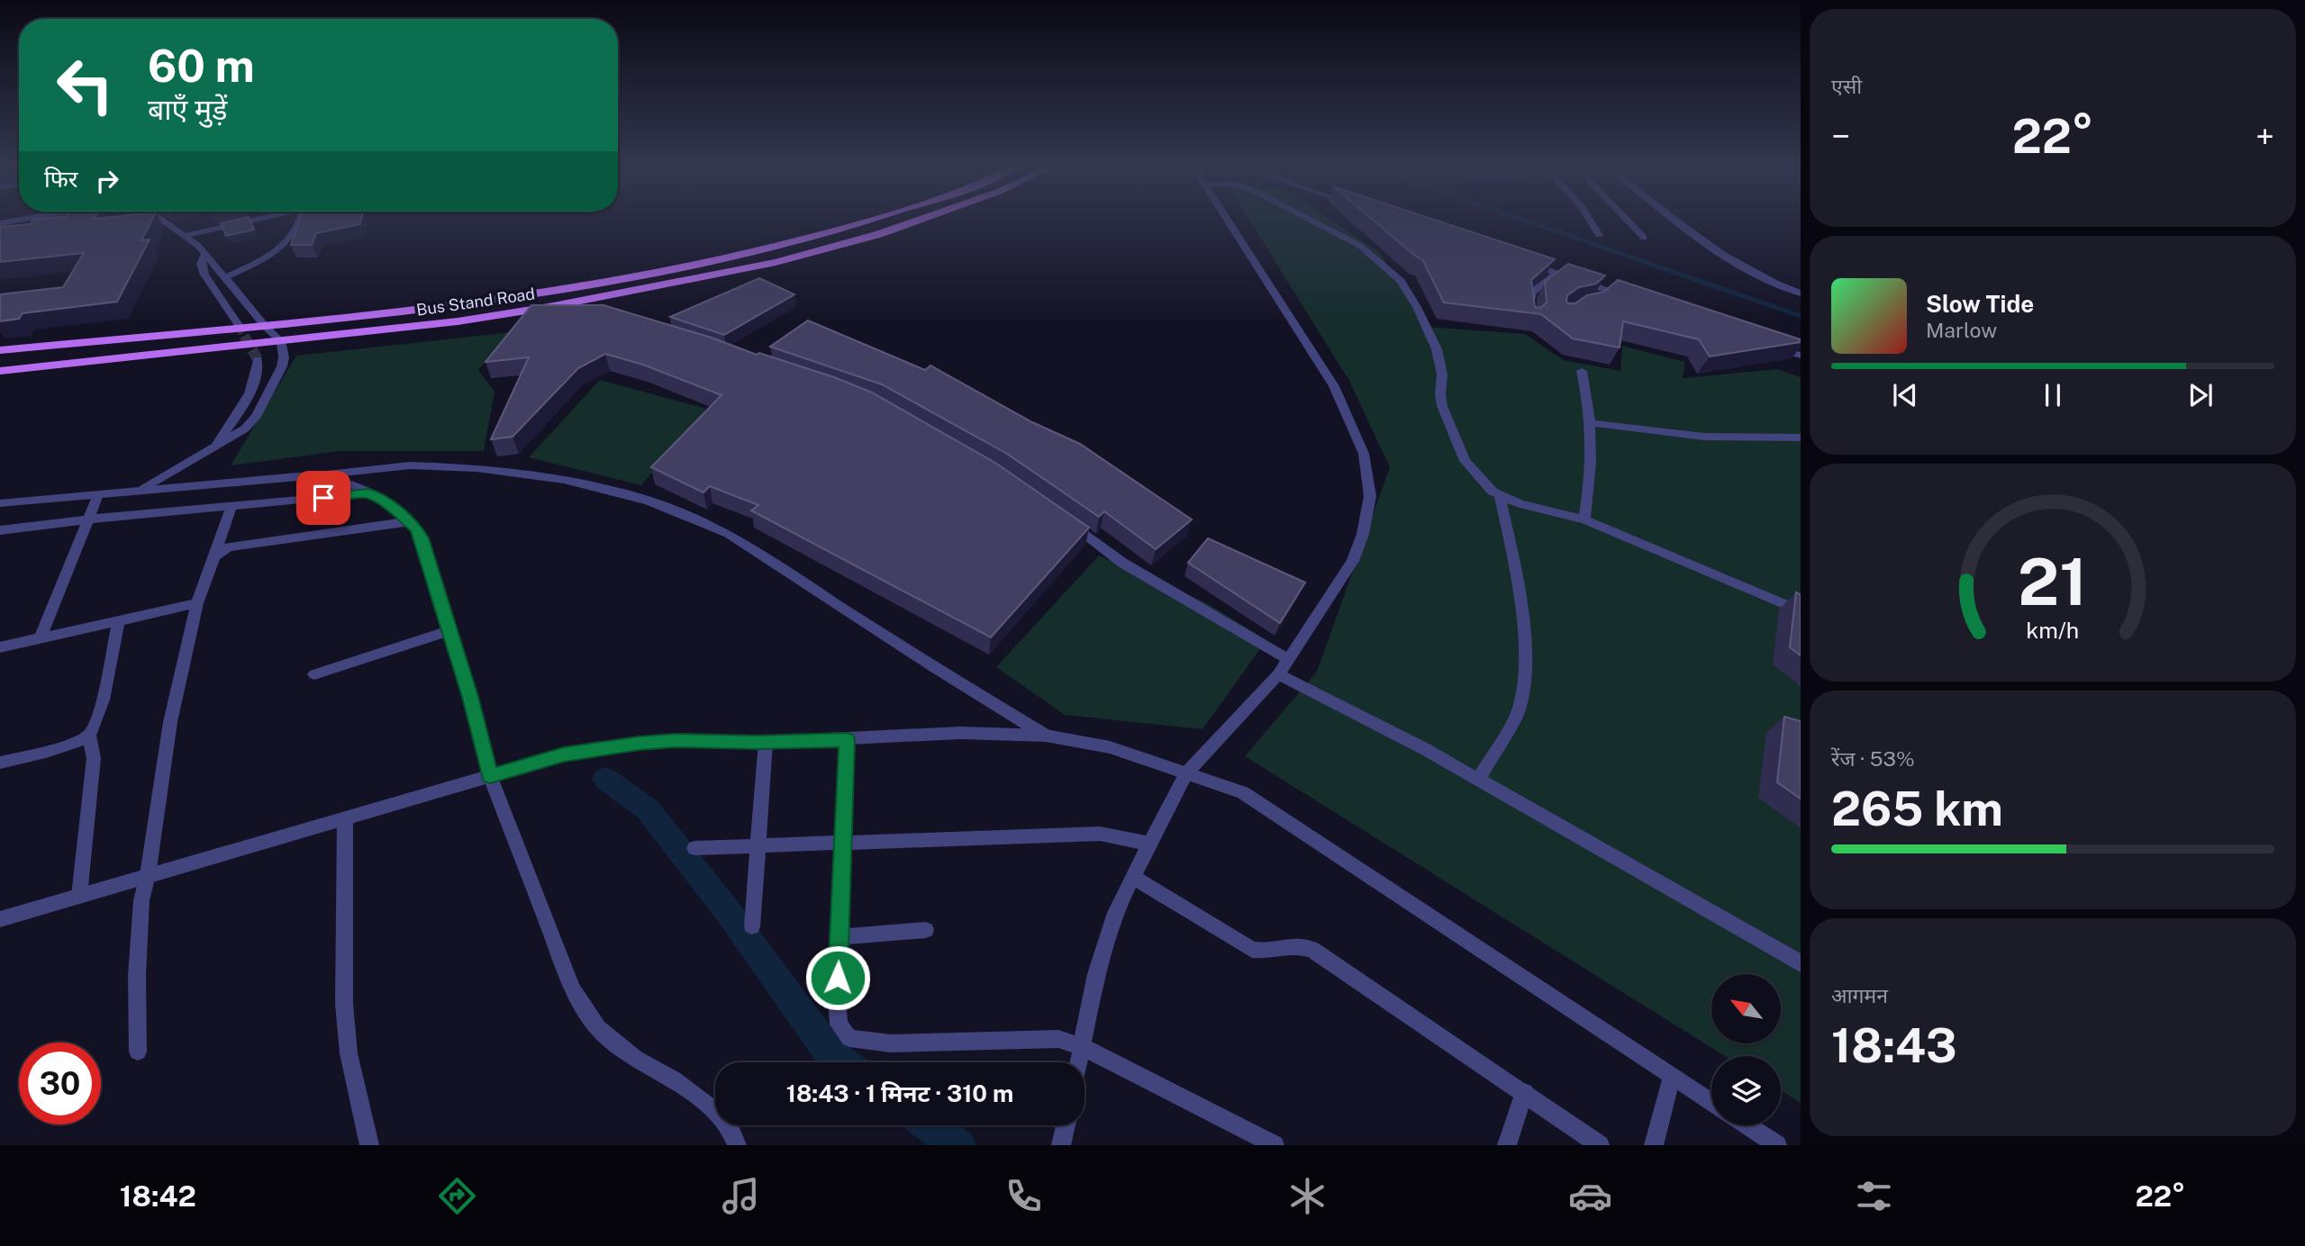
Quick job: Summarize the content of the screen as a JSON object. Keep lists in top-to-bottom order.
{
  "streets": {
    "main road": ["Bus Stand Road"]
  },
  "north": "top left",
  "page": {
    "tile": [
      "एसी",
      ["रेंज · 53%", "265 km"],
      ["आगमन", "18:43"]
    ],
    "turn": ["60 m", "बाएँ मुड़ें"],
    "heat": ["−", "22°", "+"],
    "then": "फिर",
    "song": ["Slow Tide", "Marlow"],
    "limit": "30",
    "trip": "18:43 · 1 मिनट · 310 m",
    "tabs": ["18:42", "22°"],
    "gauge": ["21", "km/h"]
  }
}
